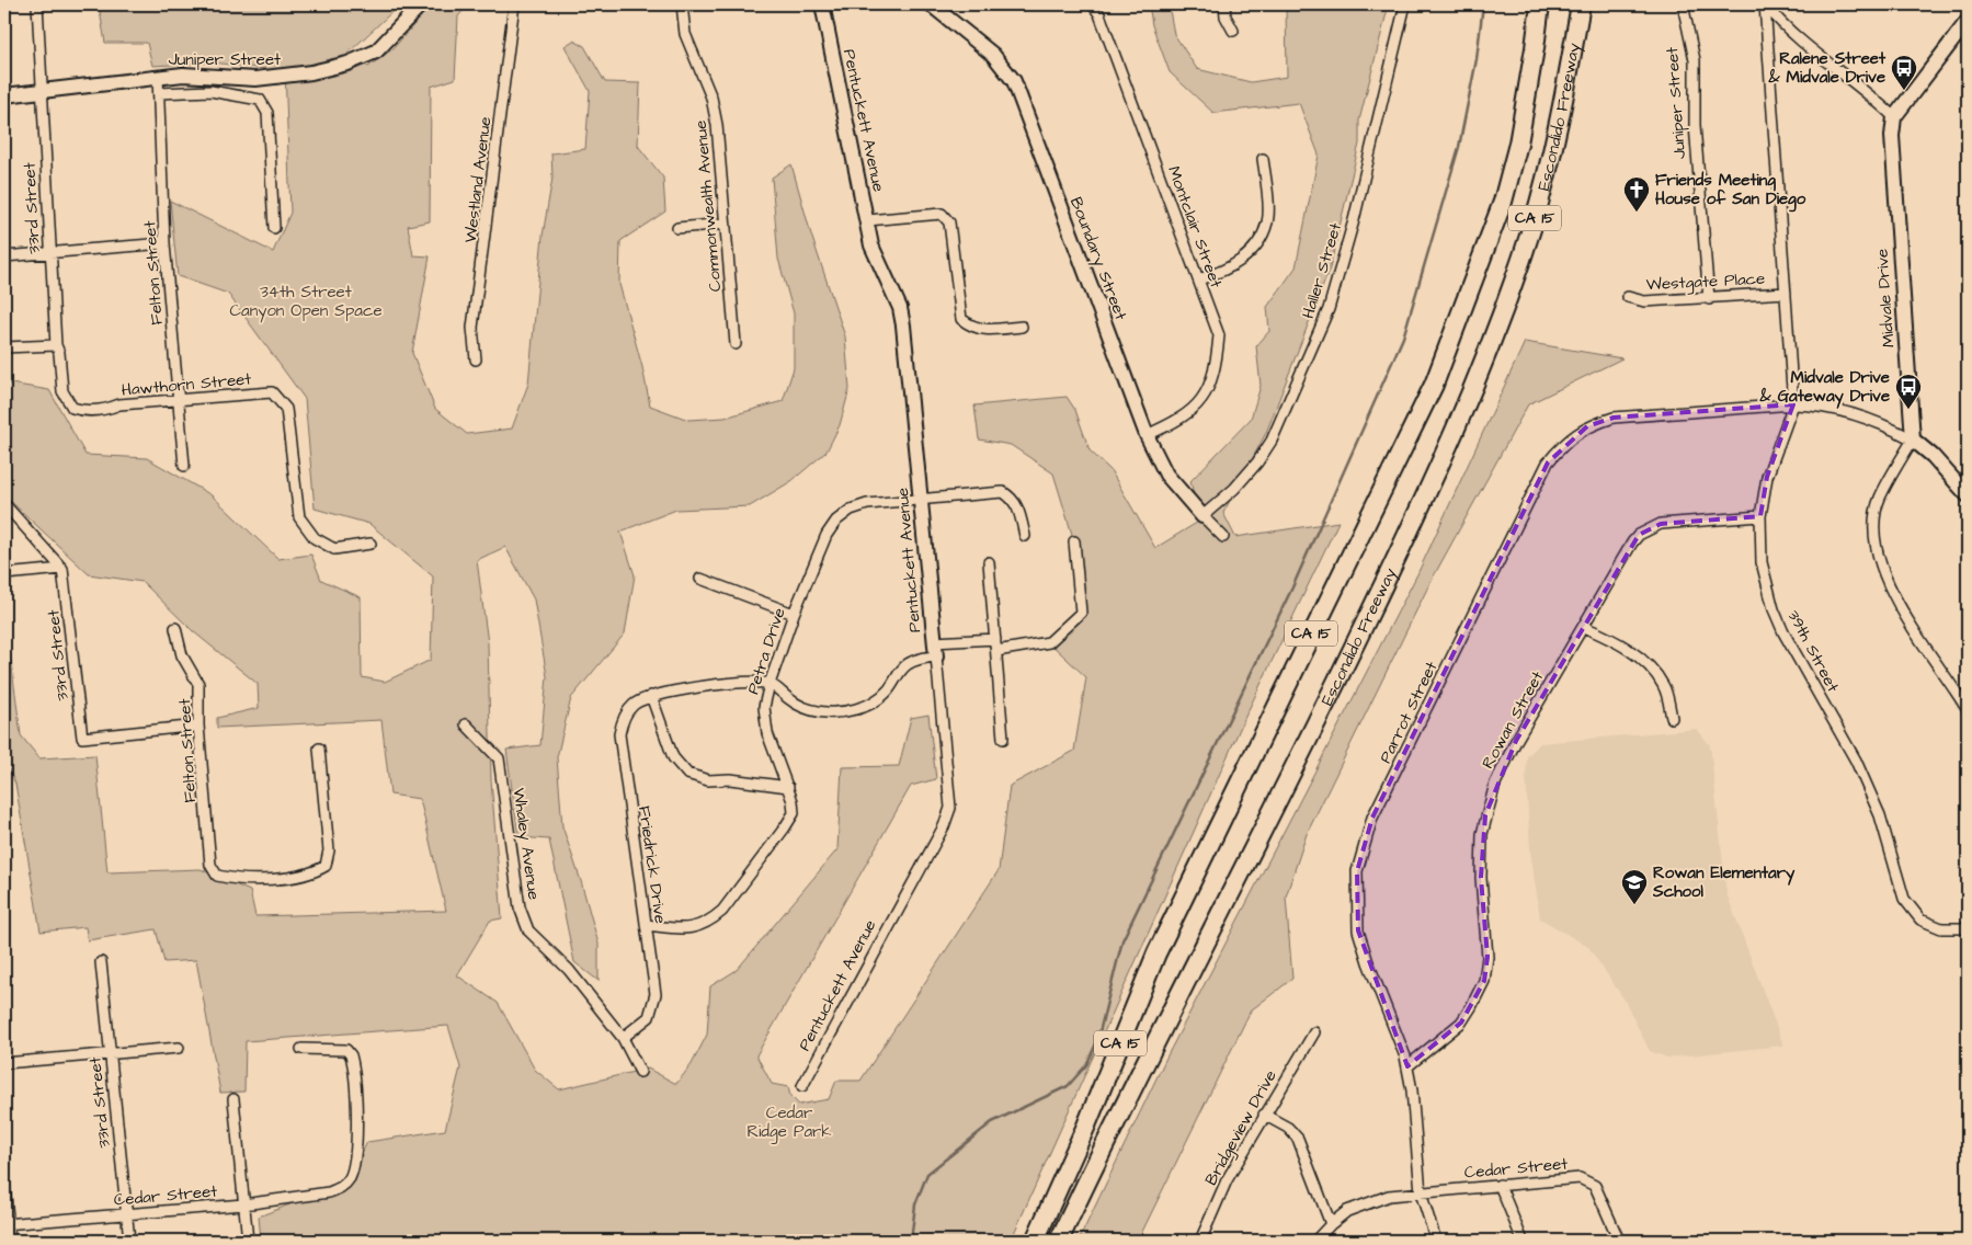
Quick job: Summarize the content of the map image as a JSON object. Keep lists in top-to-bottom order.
{
  "streets": {
    "highway": ["Escondido Freeway", "CA 15"],
    "street": [
      "Juniper Street",
      "Pentuckett Avenue",
      "Westland Avenue",
      "Commonwealth Avenue",
      "33rd Street",
      "Montclair Street",
      "Boundary Street",
      "Haller Street",
      "Felton Street",
      "Westgate Place",
      "Midvale Drive",
      "Hawthorn Street",
      "Petra Drive",
      "39th Street",
      "Parrot Street",
      "Rowan Street",
      "Whaley Avenue",
      "Friedrick Drive",
      "Bridgeview Drive",
      "Cedar Street"
    ]
  },
  "crossings": [
    ["Juniper Street", "33rd Street"],
    ["Juniper Street", "Felton Street"],
    ["Juniper Street", "Westgate Place"],
    ["Pentuckett Avenue", "Petra Drive"],
    ["33rd Street", "Felton Street"],
    ["33rd Street", "Hawthorn Street"],
    ["33rd Street", "Cedar Street"],
    ["Montclair Street", "Boundary Street"],
    ["Boundary Street", "Haller Street"],
    ["Felton Street", "Hawthorn Street"],
    ["Westgate Place", "39th Street"],
    ["Midvale Drive", "Parrot Street"],
    ["Petra Drive", "Friedrick Drive"],
    ["39th Street", "Parrot Street"],
    ["39th Street", "Rowan Street"],
    ["Parrot Street", "Rowan Street"],
    ["Parrot Street", "Cedar Street"],
    ["Whaley Avenue", "Friedrick Drive"]
  ],
  "parks": ["34th Street Canyon Open Space", "Cedar Ridge Park"],
  "places": {
    "bus stop": ["Ralene Street & Midvale Drive", "Midvale Drive & Gateway Drive"],
    "church": ["Friends Meeting House of San Diego"],
    "school or university": ["Rowan Elementary School"]
  }
}
